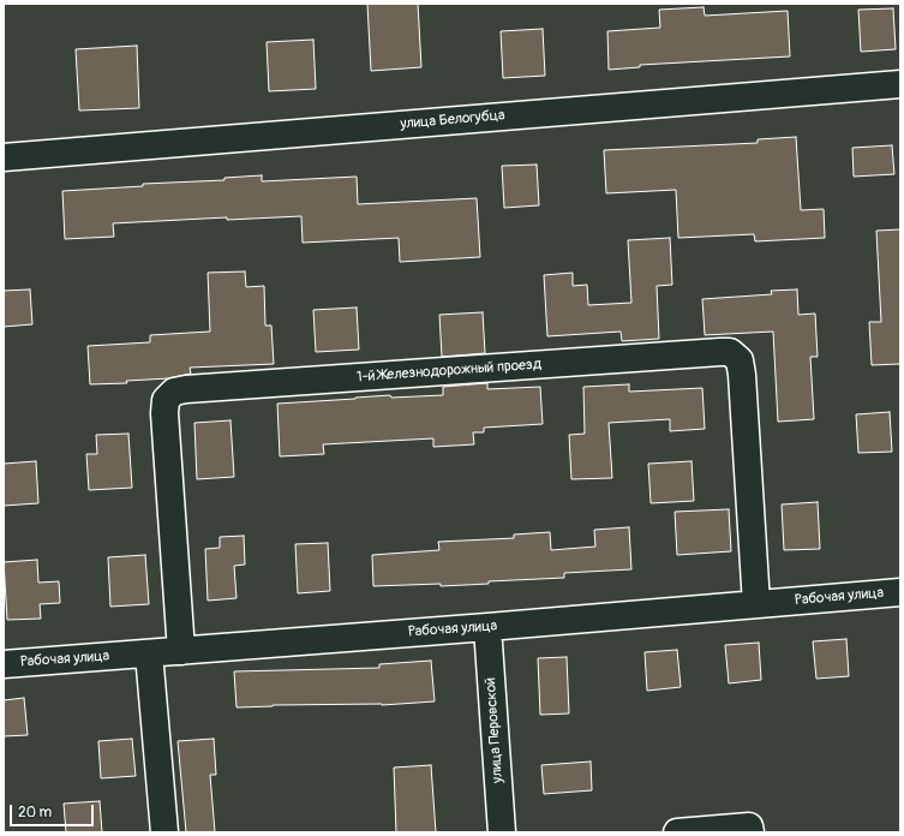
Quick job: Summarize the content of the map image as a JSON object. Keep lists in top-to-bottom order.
{
  "streets": {
    "street": [
      "улица Белогубца",
      "1-й Железнодорожный проезд",
      "Рабочая улица",
      "улица Перовской"
    ]
  },
  "crossings": [
    ["1-й Железнодорожный проезд", "Рабочая улица"],
    ["Рабочая улица", "улица Перовской"]
  ],
  "scale_bar": "20 m"
}
